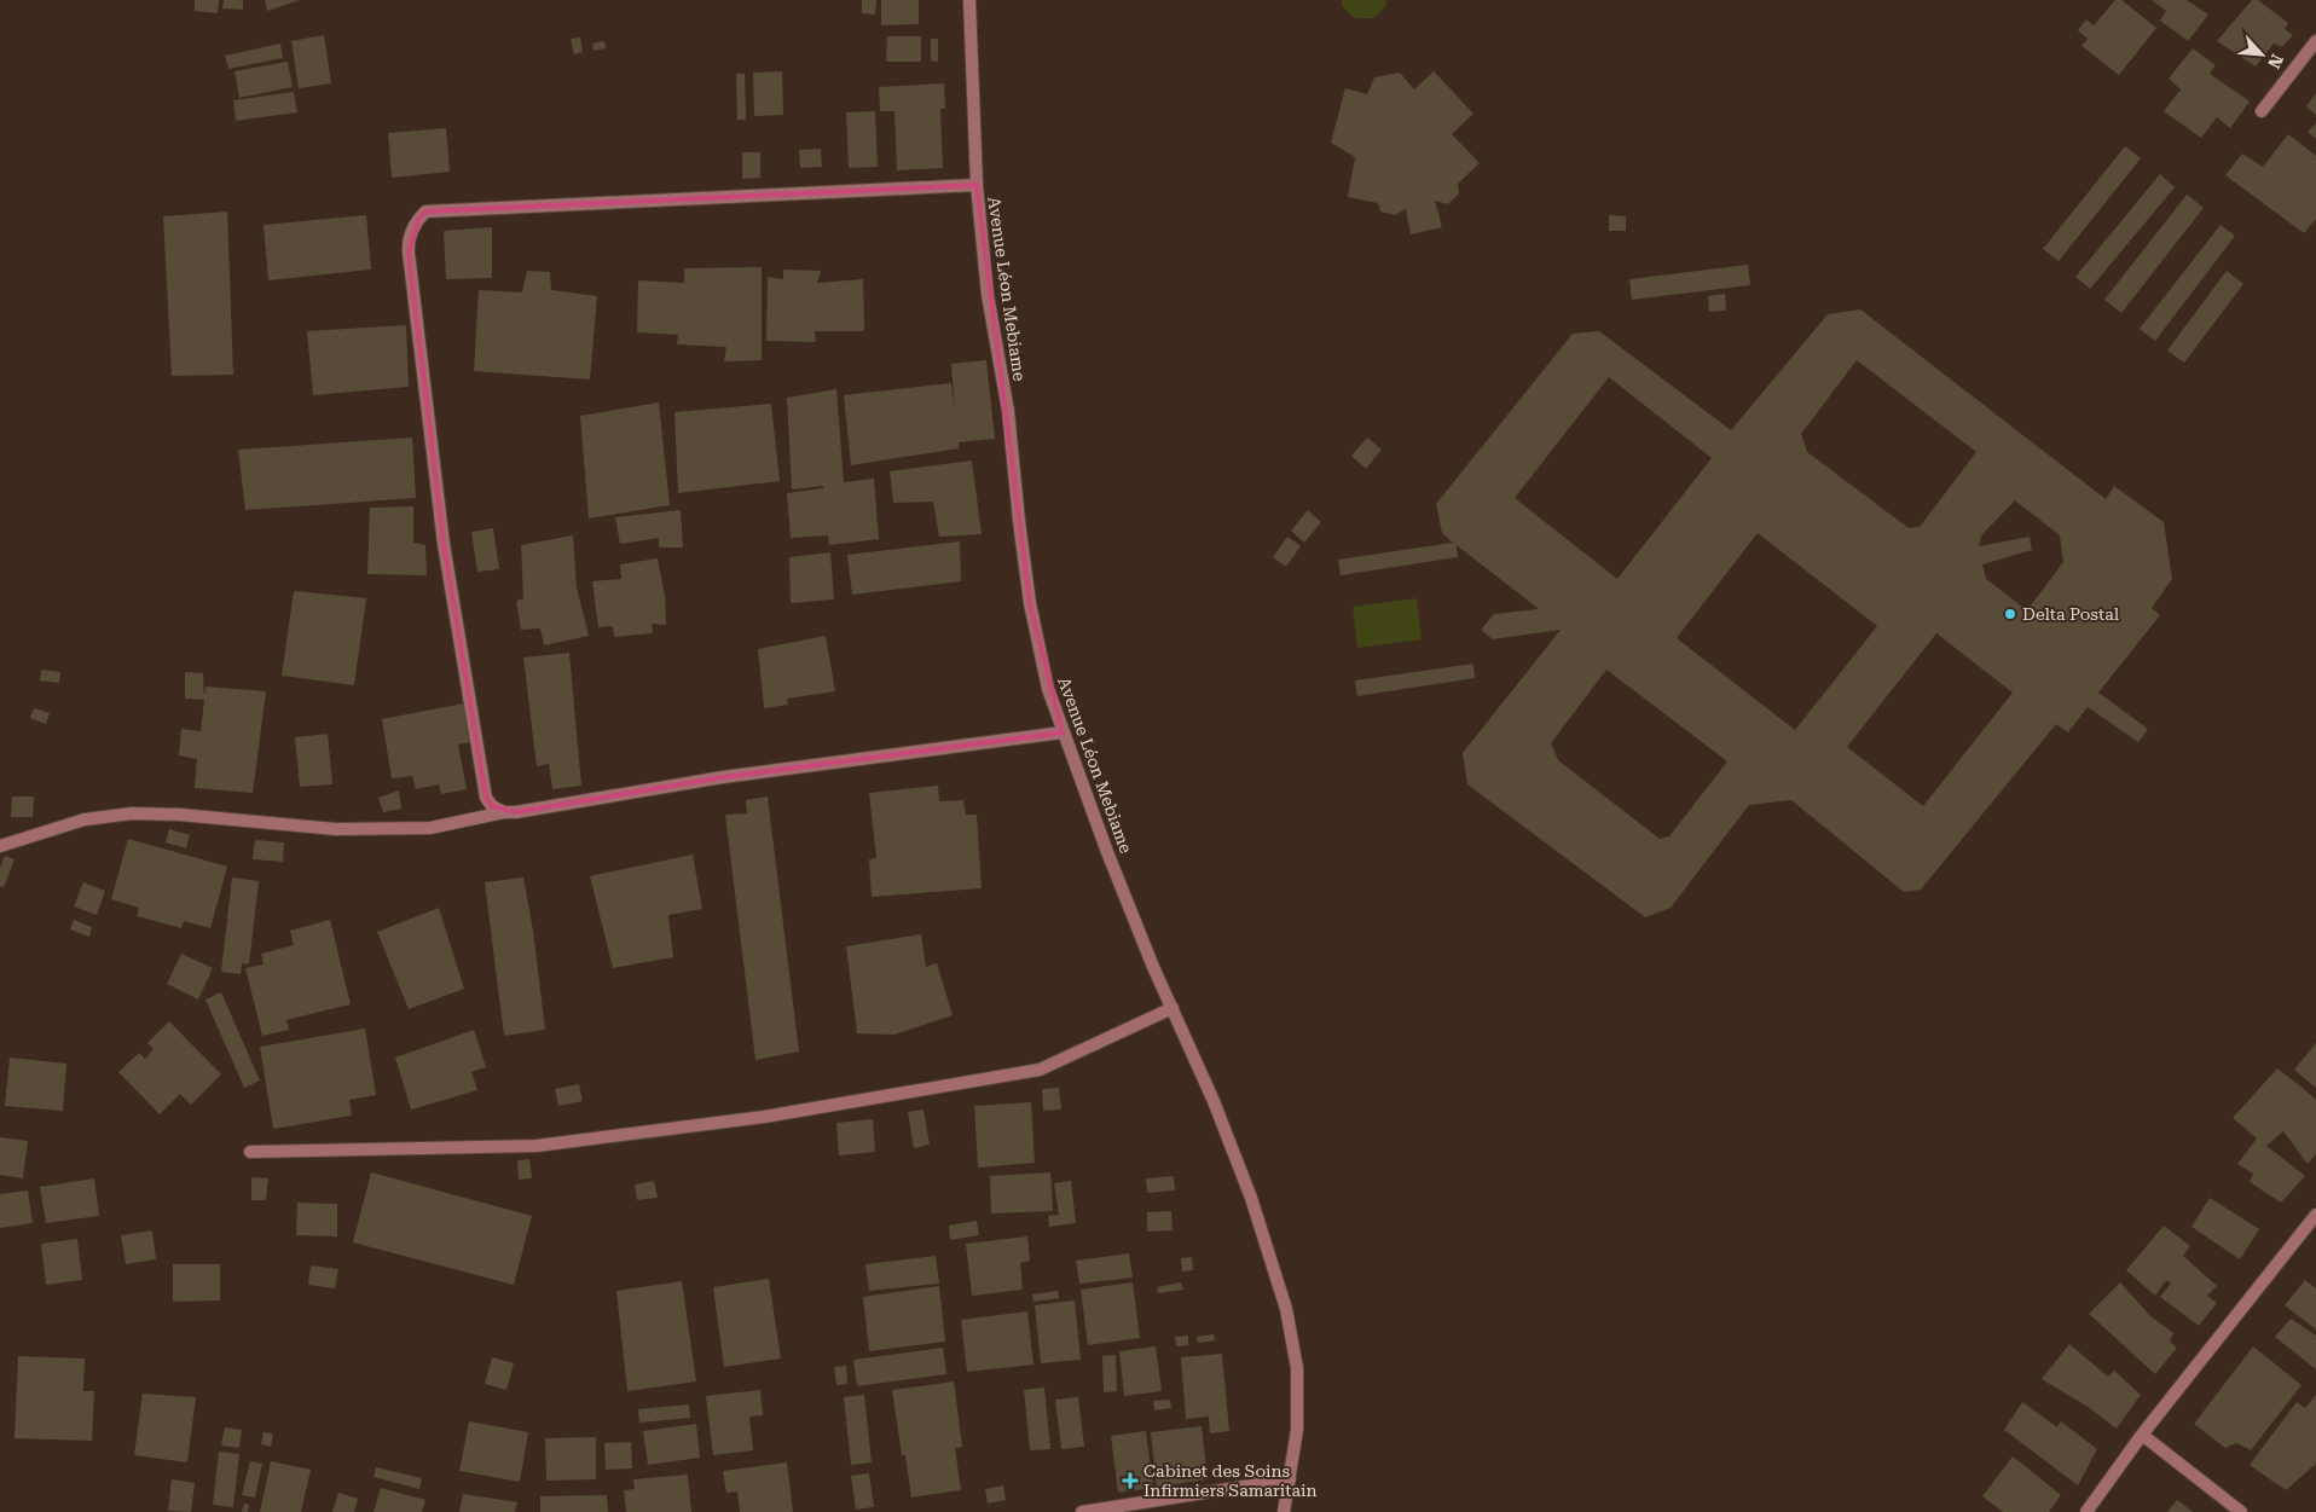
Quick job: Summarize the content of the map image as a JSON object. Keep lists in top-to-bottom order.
{
  "streets": {
    "street": ["Avenue Léon Mebiame"]
  },
  "places": {
    "other": ["Delta Postal"],
    "health": ["Cabinet des Soins Infirmiers Samaritain"]
  },
  "north": "bottom right"
}
